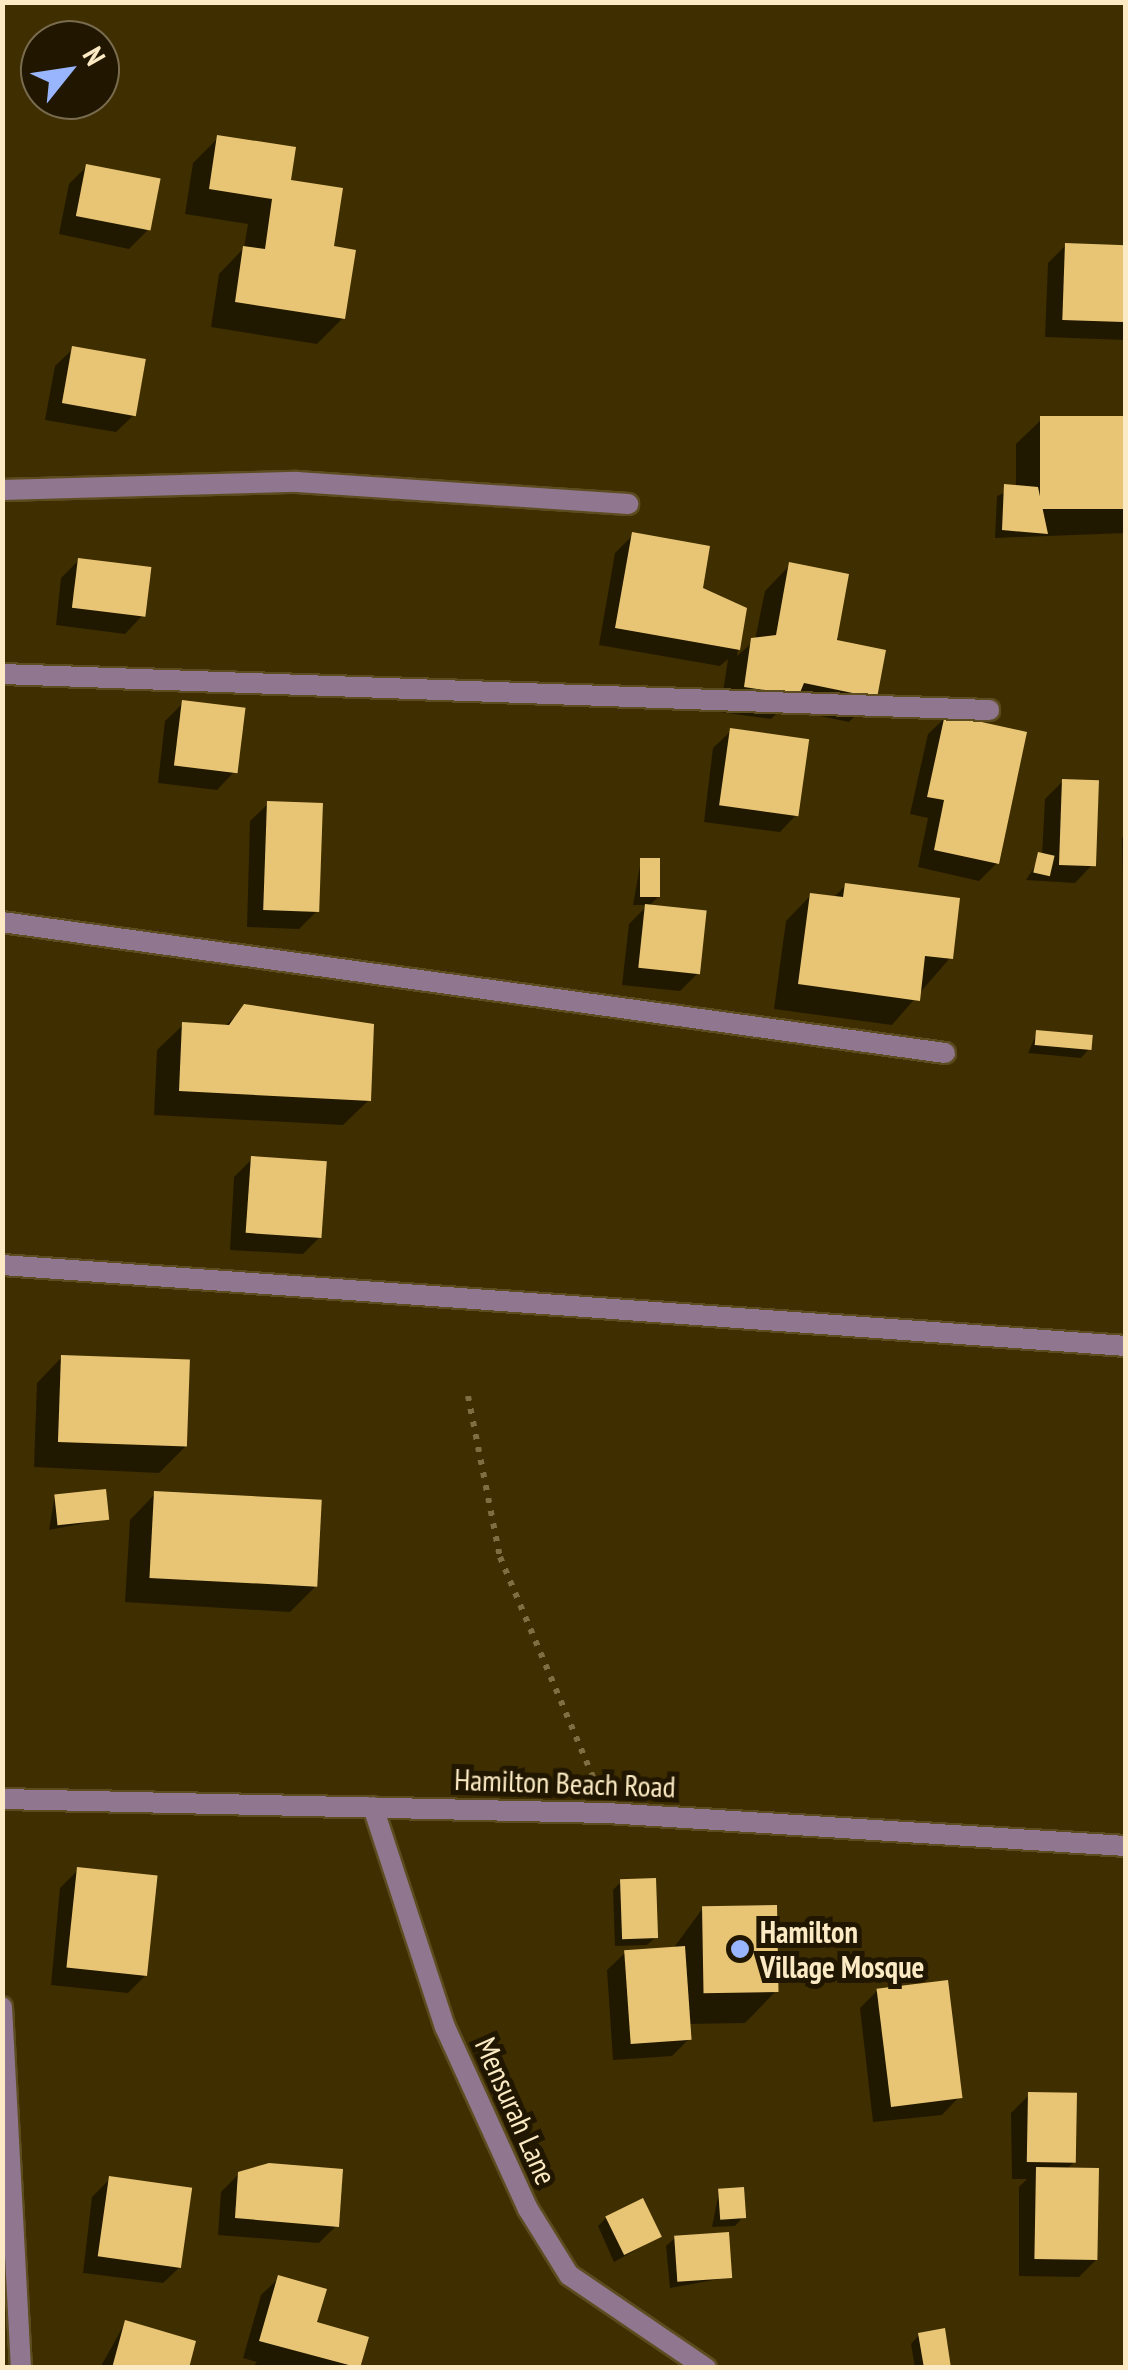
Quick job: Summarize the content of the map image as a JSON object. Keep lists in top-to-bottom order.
{
  "streets": {
    "street": ["Hamilton Beach Road", "Mensurah Lane"]
  },
  "crossings": [
    ["Hamilton Beach Road", "Mensurah Lane"]
  ],
  "places": ["Hamilton Village Mosque"],
  "north": "top right"
}
